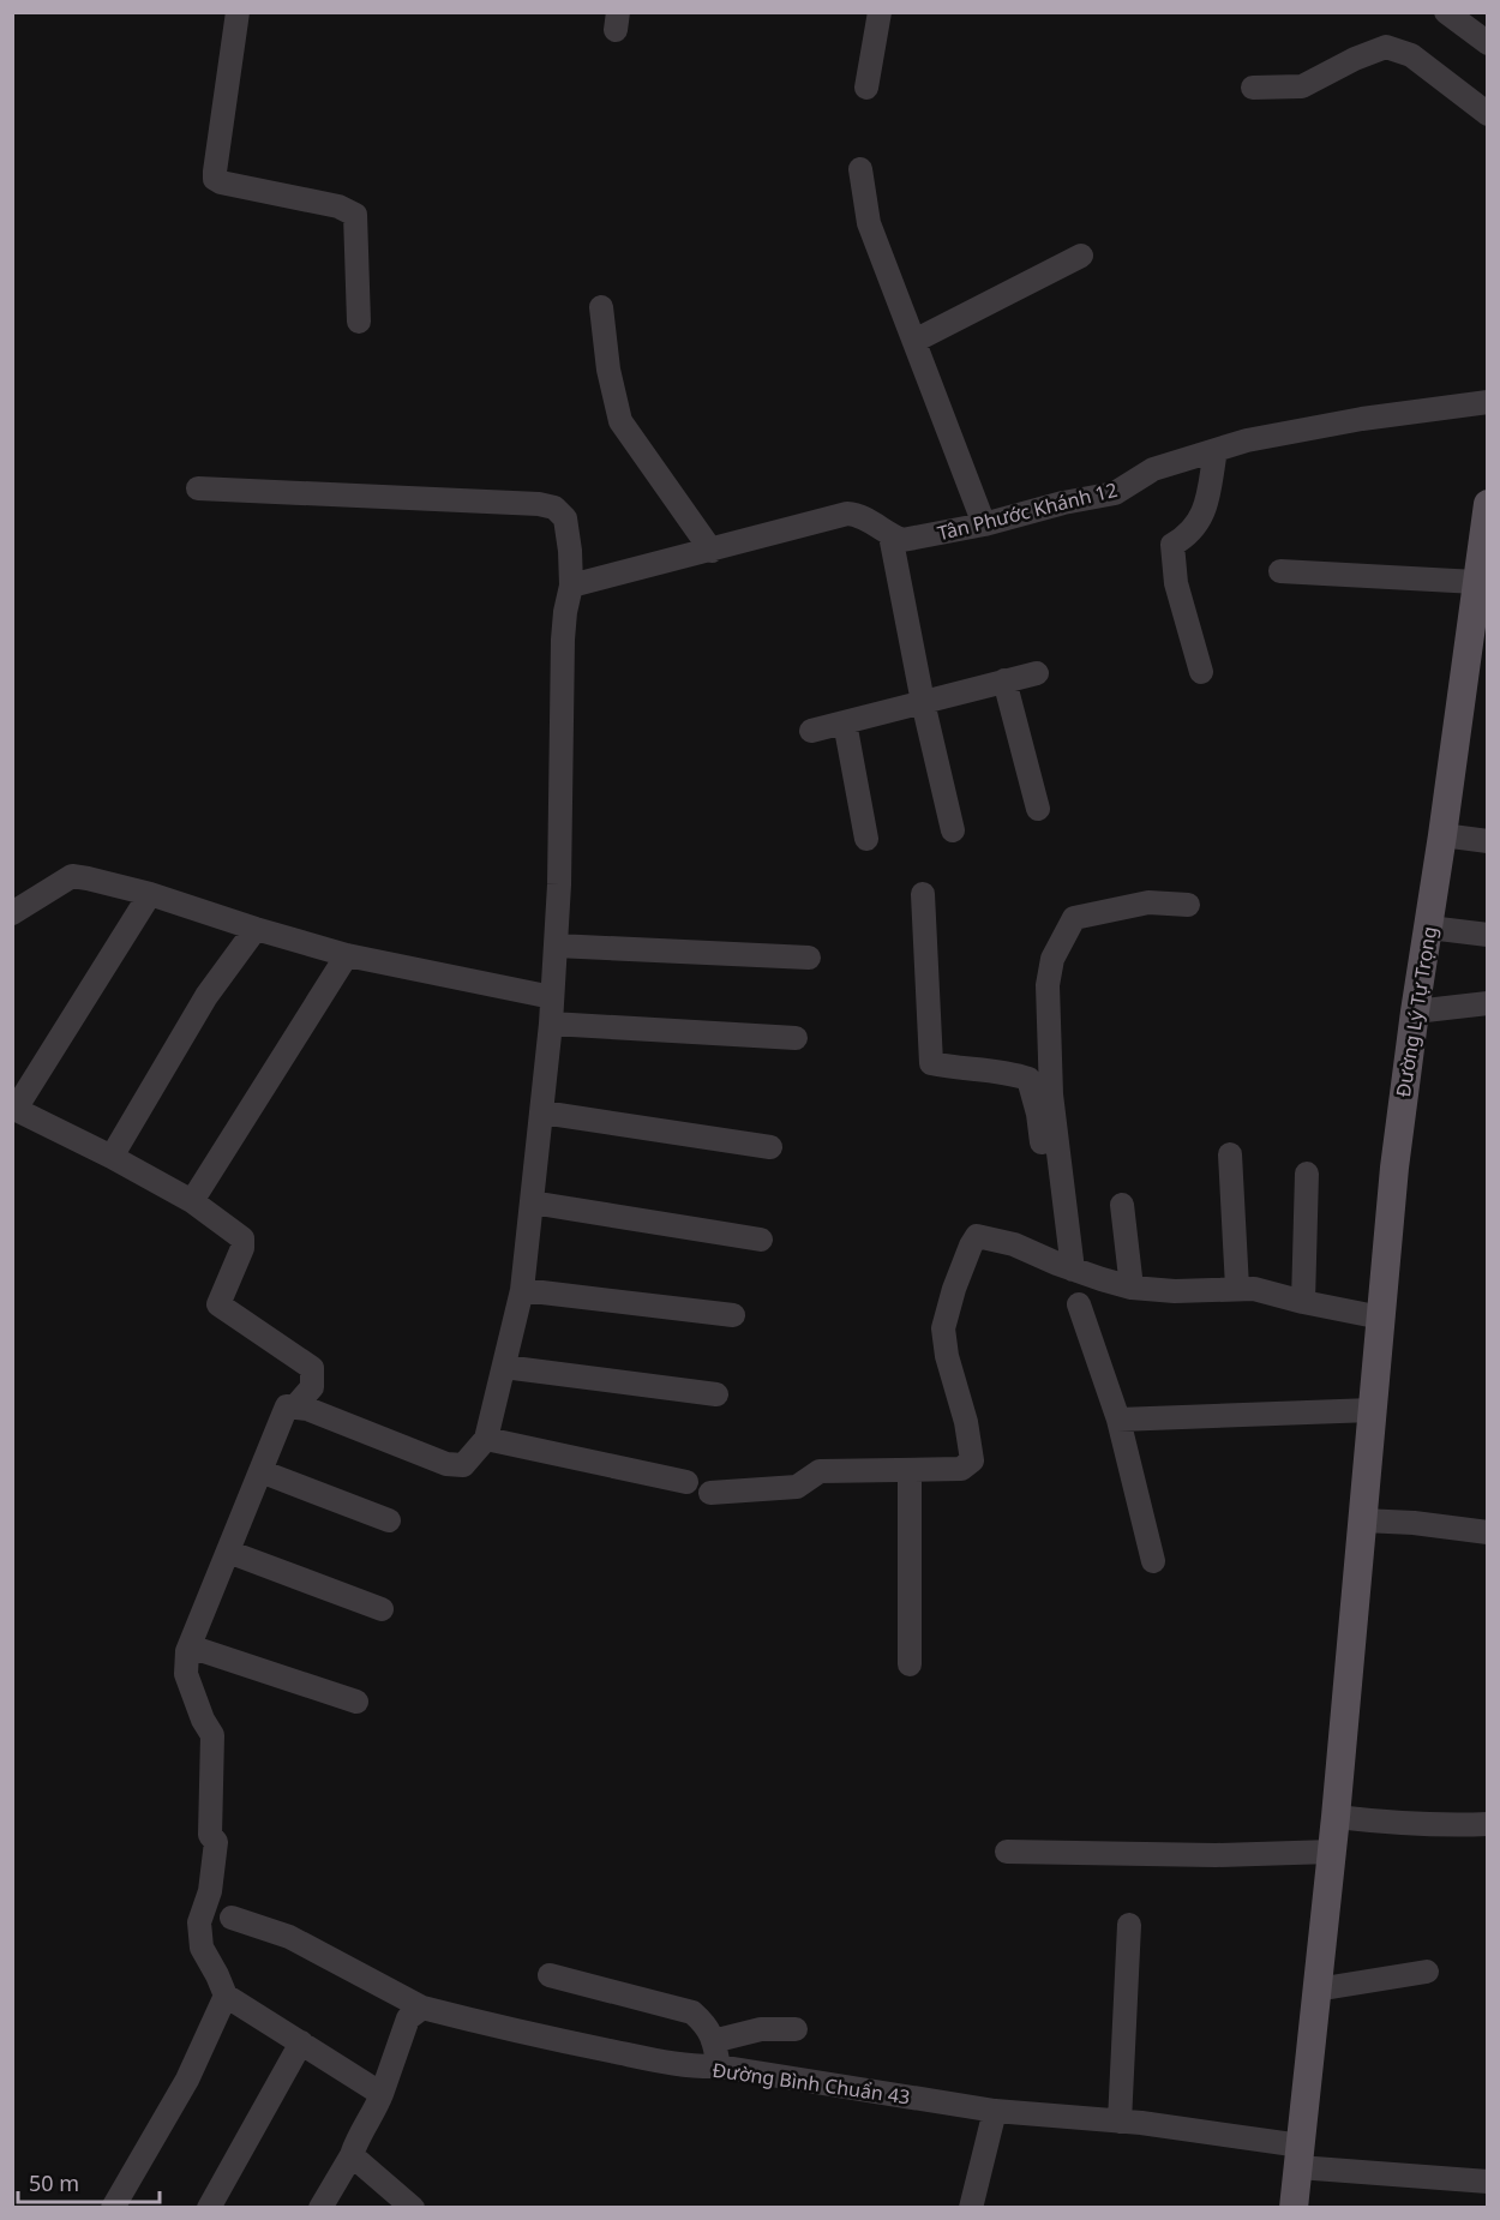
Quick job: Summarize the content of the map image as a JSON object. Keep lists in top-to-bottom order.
{
  "streets": {
    "main road": ["Đường Lý Tự Trọng"],
    "street": ["Tân Phước Khánh 12", "Đường Bình Chuẩn 43"]
  },
  "crossings": [
    ["Đường Lý Tự Trọng", "Đường Bình Chuẩn 43"]
  ],
  "scale_bar": "50 m"
}
